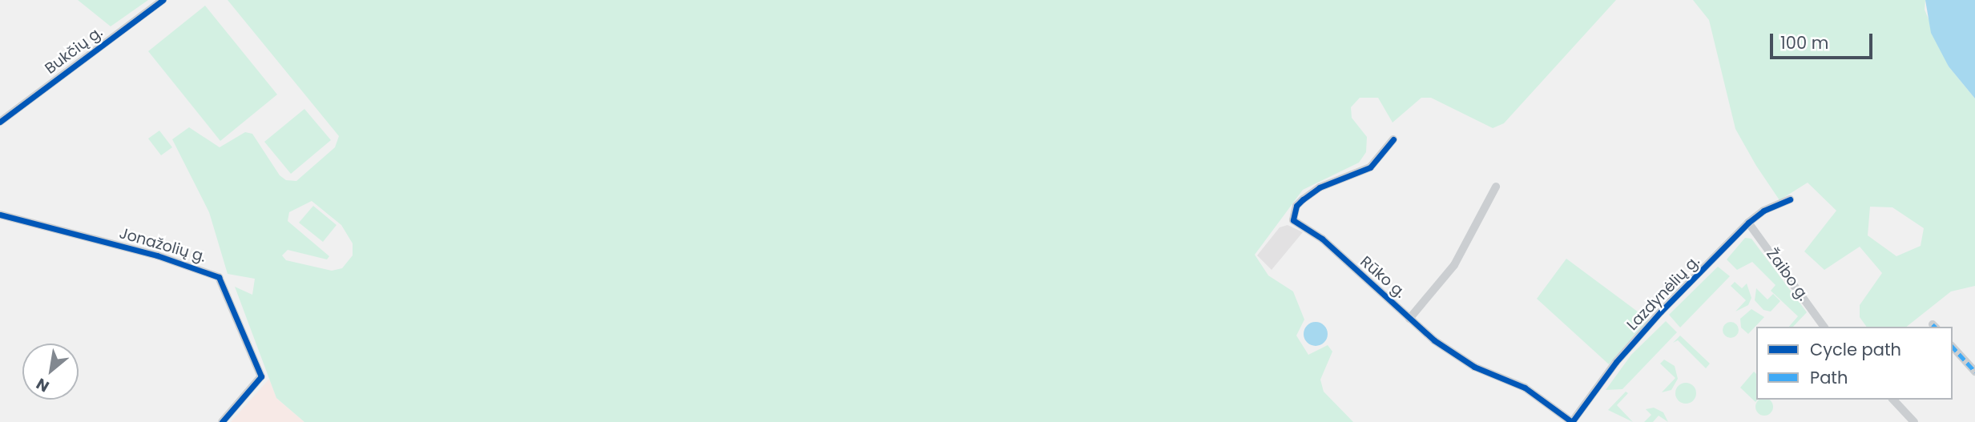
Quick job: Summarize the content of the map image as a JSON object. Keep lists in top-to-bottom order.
{
  "streets": {
    "street": [
      "Bukčių g.",
      "Jonažolių g.",
      "Žaibo g.",
      "Rūko g.",
      "Lazdynėlių g."
    ]
  },
  "crossings": [
    ["Žaibo g.", "Lazdynėlių g."],
    ["Rūko g.", "Lazdynėlių g."]
  ],
  "legend": ["Cycle path", "Path"],
  "scale_bar": "100 m",
  "north": "bottom left"
}
